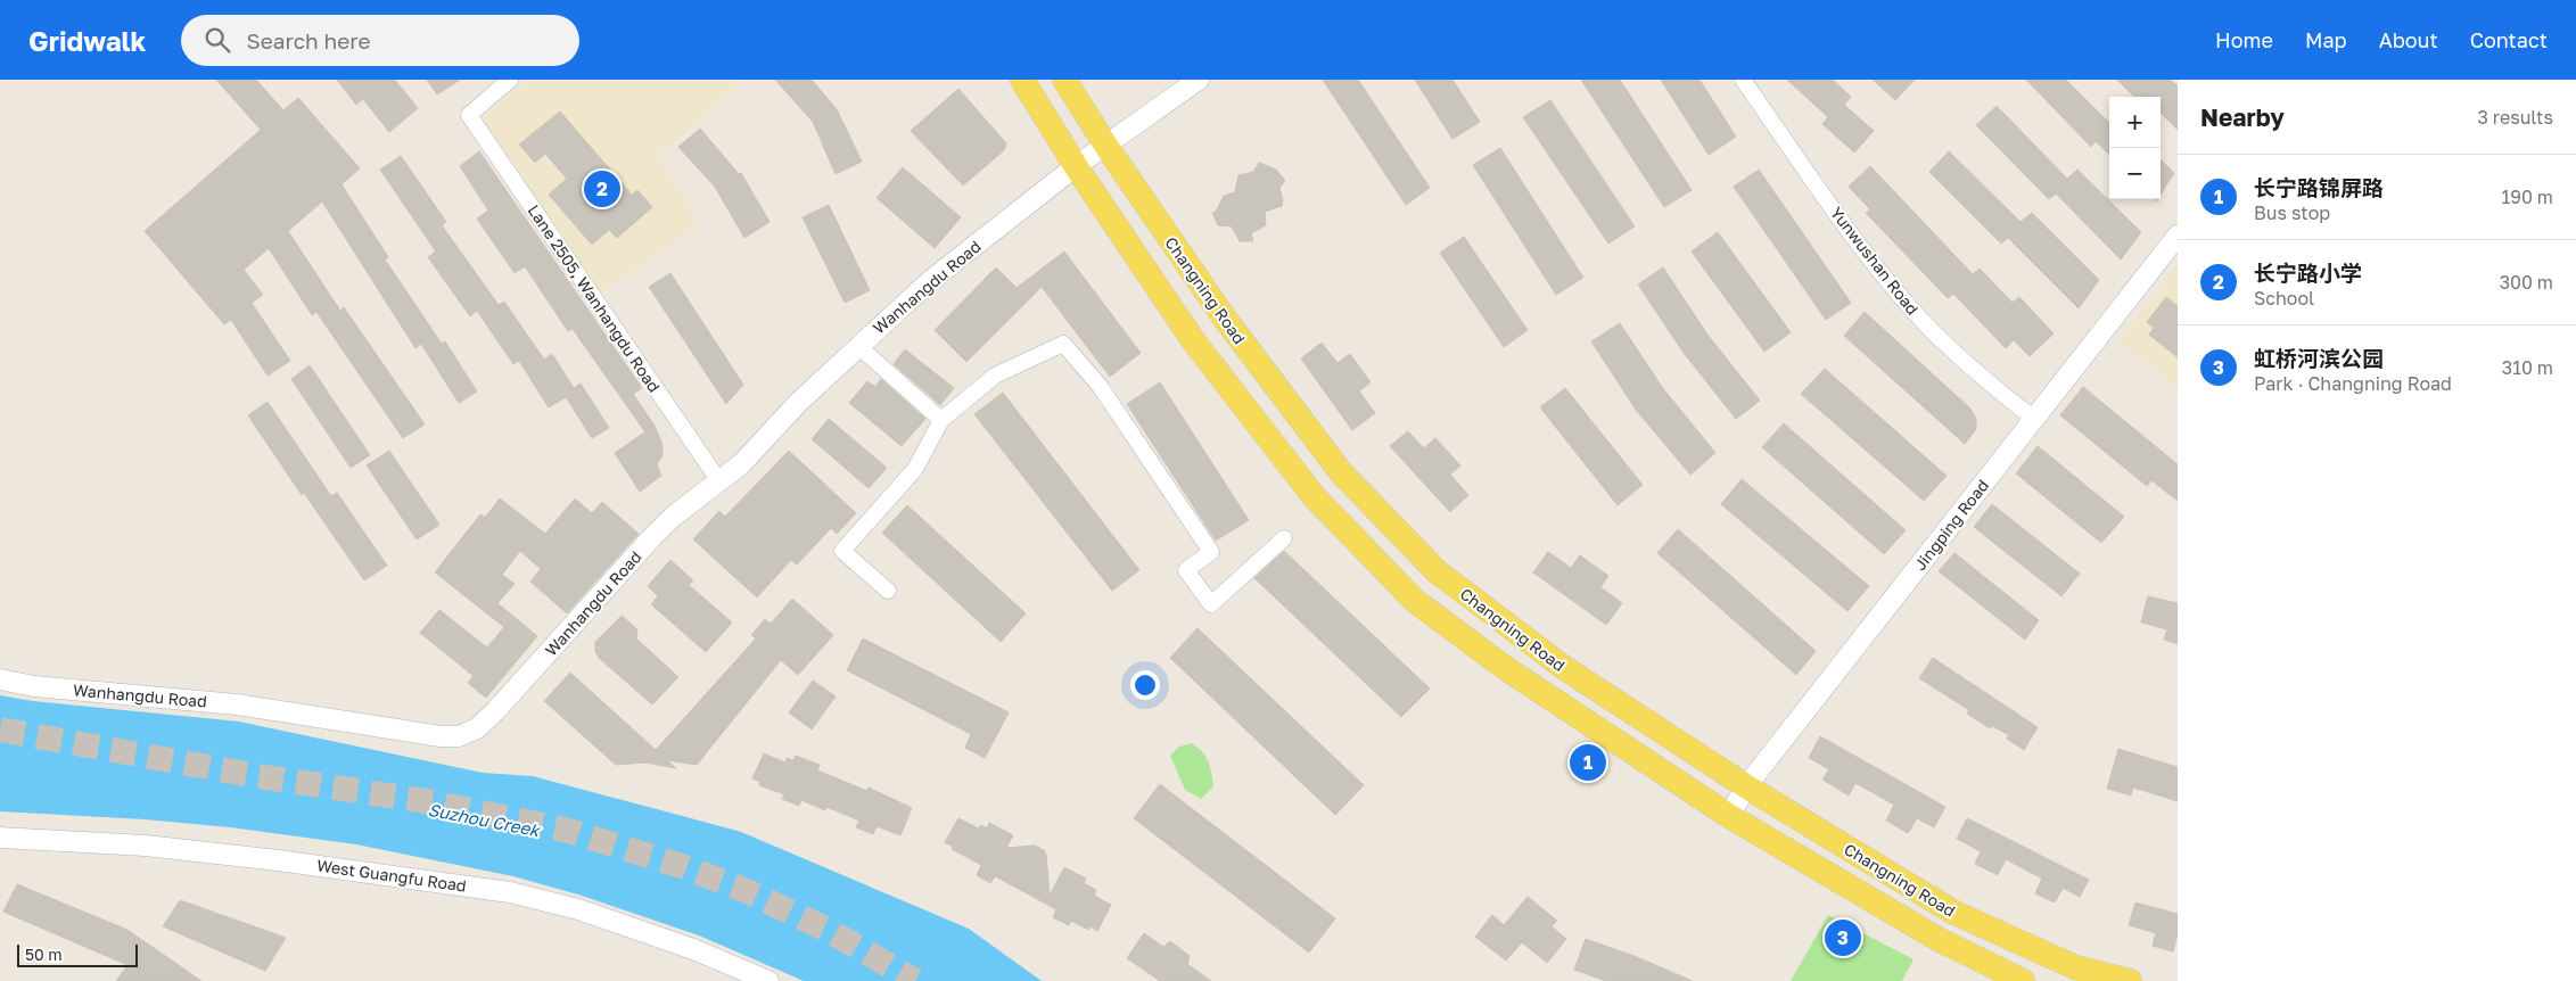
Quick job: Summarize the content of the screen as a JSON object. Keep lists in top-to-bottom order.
{
  "streets": {
    "main road": ["Changning Road"],
    "street": [
      "Yunwushan Road",
      "Wanhangdu Road",
      "Lane 2505, Wanhangdu Road",
      "Jingping Road",
      "West Guangfu Road"
    ]
  },
  "crossings": [
    ["Yunwushan Road", "Jingping Road"],
    ["Wanhangdu Road", "Changning Road"],
    ["Wanhangdu Road", "Lane 2505, Wanhangdu Road"],
    ["Changning Road", "Jingping Road"]
  ],
  "water": ["Suzhou Creek"],
  "scale_bar": "50 m",
  "page": {
    "header": "Gridwalk",
    "search": "Search here",
    "nav": [
      "Home",
      "Map",
      "About",
      "Contact"
    ],
    "heading": ["Nearby", "3 results"],
    "map_buttons": ["+", "−"],
    "list": [
      {
        "mark": "1",
        "name": "长宁路锦屏路",
        "note": "Bus stop",
        "value": "190 m"
      },
      {
        "mark": "2",
        "name": "长宁路小学",
        "note": "School",
        "value": "300 m"
      },
      {
        "mark": "3",
        "name": "虹桥河滨公园",
        "note": "Park · Changning Road",
        "value": "310 m"
      }
    ],
    "pins": ["2", "1", "3"],
    "scale": "50 m"
  }
}
